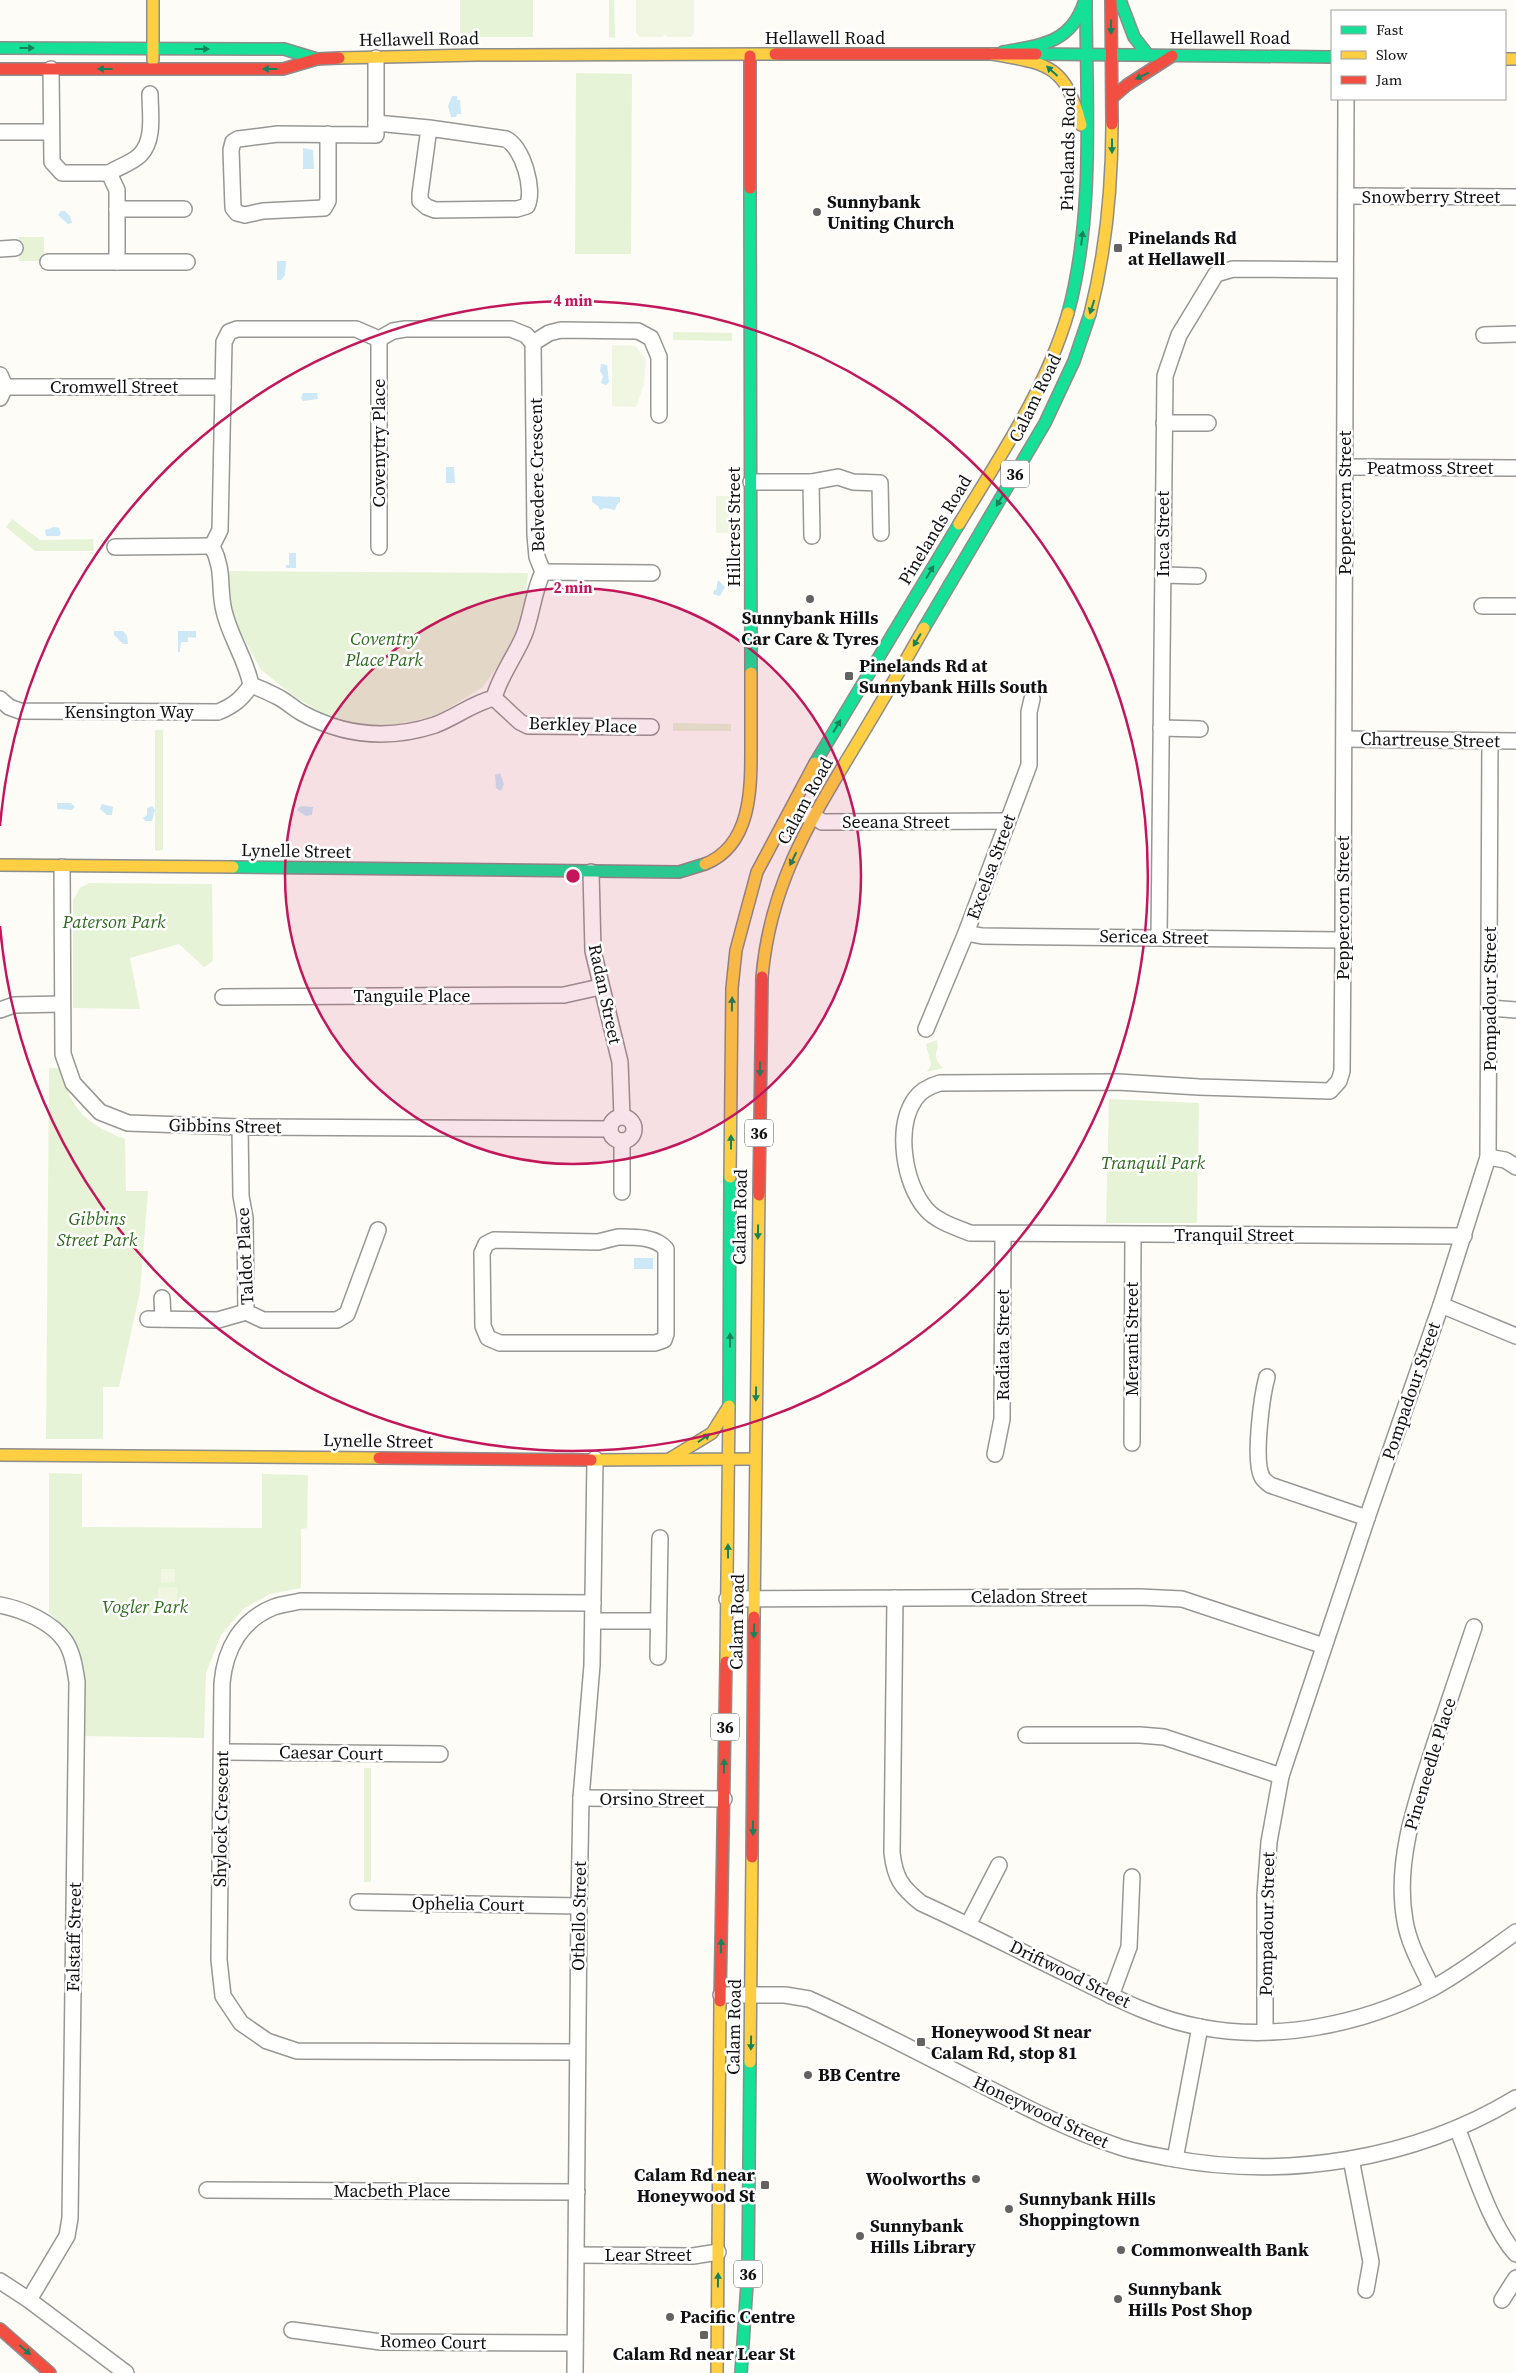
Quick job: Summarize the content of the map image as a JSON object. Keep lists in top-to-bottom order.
{
  "streets": {
    "main road": [
      "Hellawell Road",
      "Pinelands Road",
      "Calam Road",
      "36",
      "Hillcrest Street",
      "Lynelle Street"
    ],
    "street": [
      "Snowberry Street",
      "Cromwell Street",
      "Covenytry Place",
      "Peatmoss Street",
      "Belvedere Crescent",
      "Peppercorn Street",
      "Inca Street",
      "Kensington Way",
      "Berkley Place",
      "Chartreuse Street",
      "Seeana Street",
      "Excelsa Street",
      "Sericea Street",
      "Radan Street",
      "Tanguile Place",
      "Pompadour Street",
      "Gibbins Street",
      "Tranquil Street",
      "Taldot Place",
      "Meranti Street",
      "Radiata Street",
      "Celadon Street",
      "Caesar Court",
      "Pineneedle Place",
      "Orsino Street",
      "Shylock Crescent",
      "Ophelia Court",
      "Othello Street",
      "Falstaff Street",
      "Driftwood Street",
      "Honeywood Street",
      "Macbeth Place",
      "Lear Street",
      "Romeo Court"
    ]
  },
  "crossings": [
    ["Hellawell Road", "Pinelands Road"],
    ["Hellawell Road", "Calam Road"],
    ["Hellawell Road", "36"],
    ["Hellawell Road", "Hillcrest Street"],
    ["Pinelands Road", "Calam Road"],
    ["Pinelands Road", "Seeana Street"],
    ["Snowberry Street", "Peppercorn Street"],
    ["Calam Road", "36"],
    ["Calam Road", "Seeana Street"],
    ["Calam Road", "Lynelle Street"],
    ["Calam Road", "Celadon Street"],
    ["Calam Road", "Orsino Street"],
    ["Calam Road", "Honeywood Street"],
    ["Calam Road", "Lear Street"],
    ["Peatmoss Street", "Peppercorn Street"],
    ["Belvedere Crescent", "Berkley Place"],
    ["Peppercorn Street", "Inca Street"],
    ["Peppercorn Street", "Chartreuse Street"],
    ["Peppercorn Street", "Sericea Street"],
    ["Peppercorn Street", "Tranquil Street"],
    ["Peppercorn Street", "Radiata Street"],
    ["Hillcrest Street", "Lynelle Street"],
    ["Hillcrest Street", "Radan Street"],
    ["Inca Street", "Sericea Street"],
    ["Chartreuse Street", "Pompadour Street"],
    ["Seeana Street", "Excelsa Street"],
    ["Lynelle Street", "Radan Street"],
    ["Lynelle Street", "Gibbins Street"],
    ["Lynelle Street", "Othello Street"],
    ["Excelsa Street", "Sericea Street"],
    ["Radan Street", "Tanguile Place"],
    ["Radan Street", "Gibbins Street"],
    ["Pompadour Street", "Tranquil Street"],
    ["Pompadour Street", "Celadon Street"],
    ["Pompadour Street", "Driftwood Street"],
    ["Gibbins Street", "Taldot Place"],
    ["Tranquil Street", "Meranti Street"],
    ["Tranquil Street", "Radiata Street"],
    ["Celadon Street", "Driftwood Street"],
    ["Caesar Court", "Shylock Crescent"],
    ["Pineneedle Place", "Driftwood Street"],
    ["Orsino Street", "Othello Street"],
    ["Shylock Crescent", "Othello Street"],
    ["Ophelia Court", "Othello Street"],
    ["Othello Street", "Macbeth Place"],
    ["Othello Street", "Lear Street"],
    ["Othello Street", "Romeo Court"]
  ],
  "one_way": ["Pinelands Road"],
  "parks": [
    "Coventry Place Park",
    "Paterson Park",
    "Tranquil Park",
    "Gibbins Street Park",
    "Vogler Park"
  ],
  "places": {
    "other": [
      "Sunnybank Uniting Church",
      "Sunnybank Hills Car Care & Tyres",
      "BB Centre",
      "Woolworths",
      "Sunnybank Hills Shoppingtown",
      "Sunnybank Hills Library",
      "Commonwealth Bank",
      "Sunnybank Hills Post Shop",
      "Pacific Centre"
    ],
    "transit": [
      "Pinelands Rd at Hellawell",
      "Pinelands Rd at Sunnybank Hills South",
      "Honeywood St near Calam Rd, stop 81",
      "Calam Rd near Honeywood St",
      "Calam Rd near Lear St"
    ]
  },
  "legend": ["Fast", "Slow", "Jam"],
  "rings": ["4 min", "2 min"]
}
